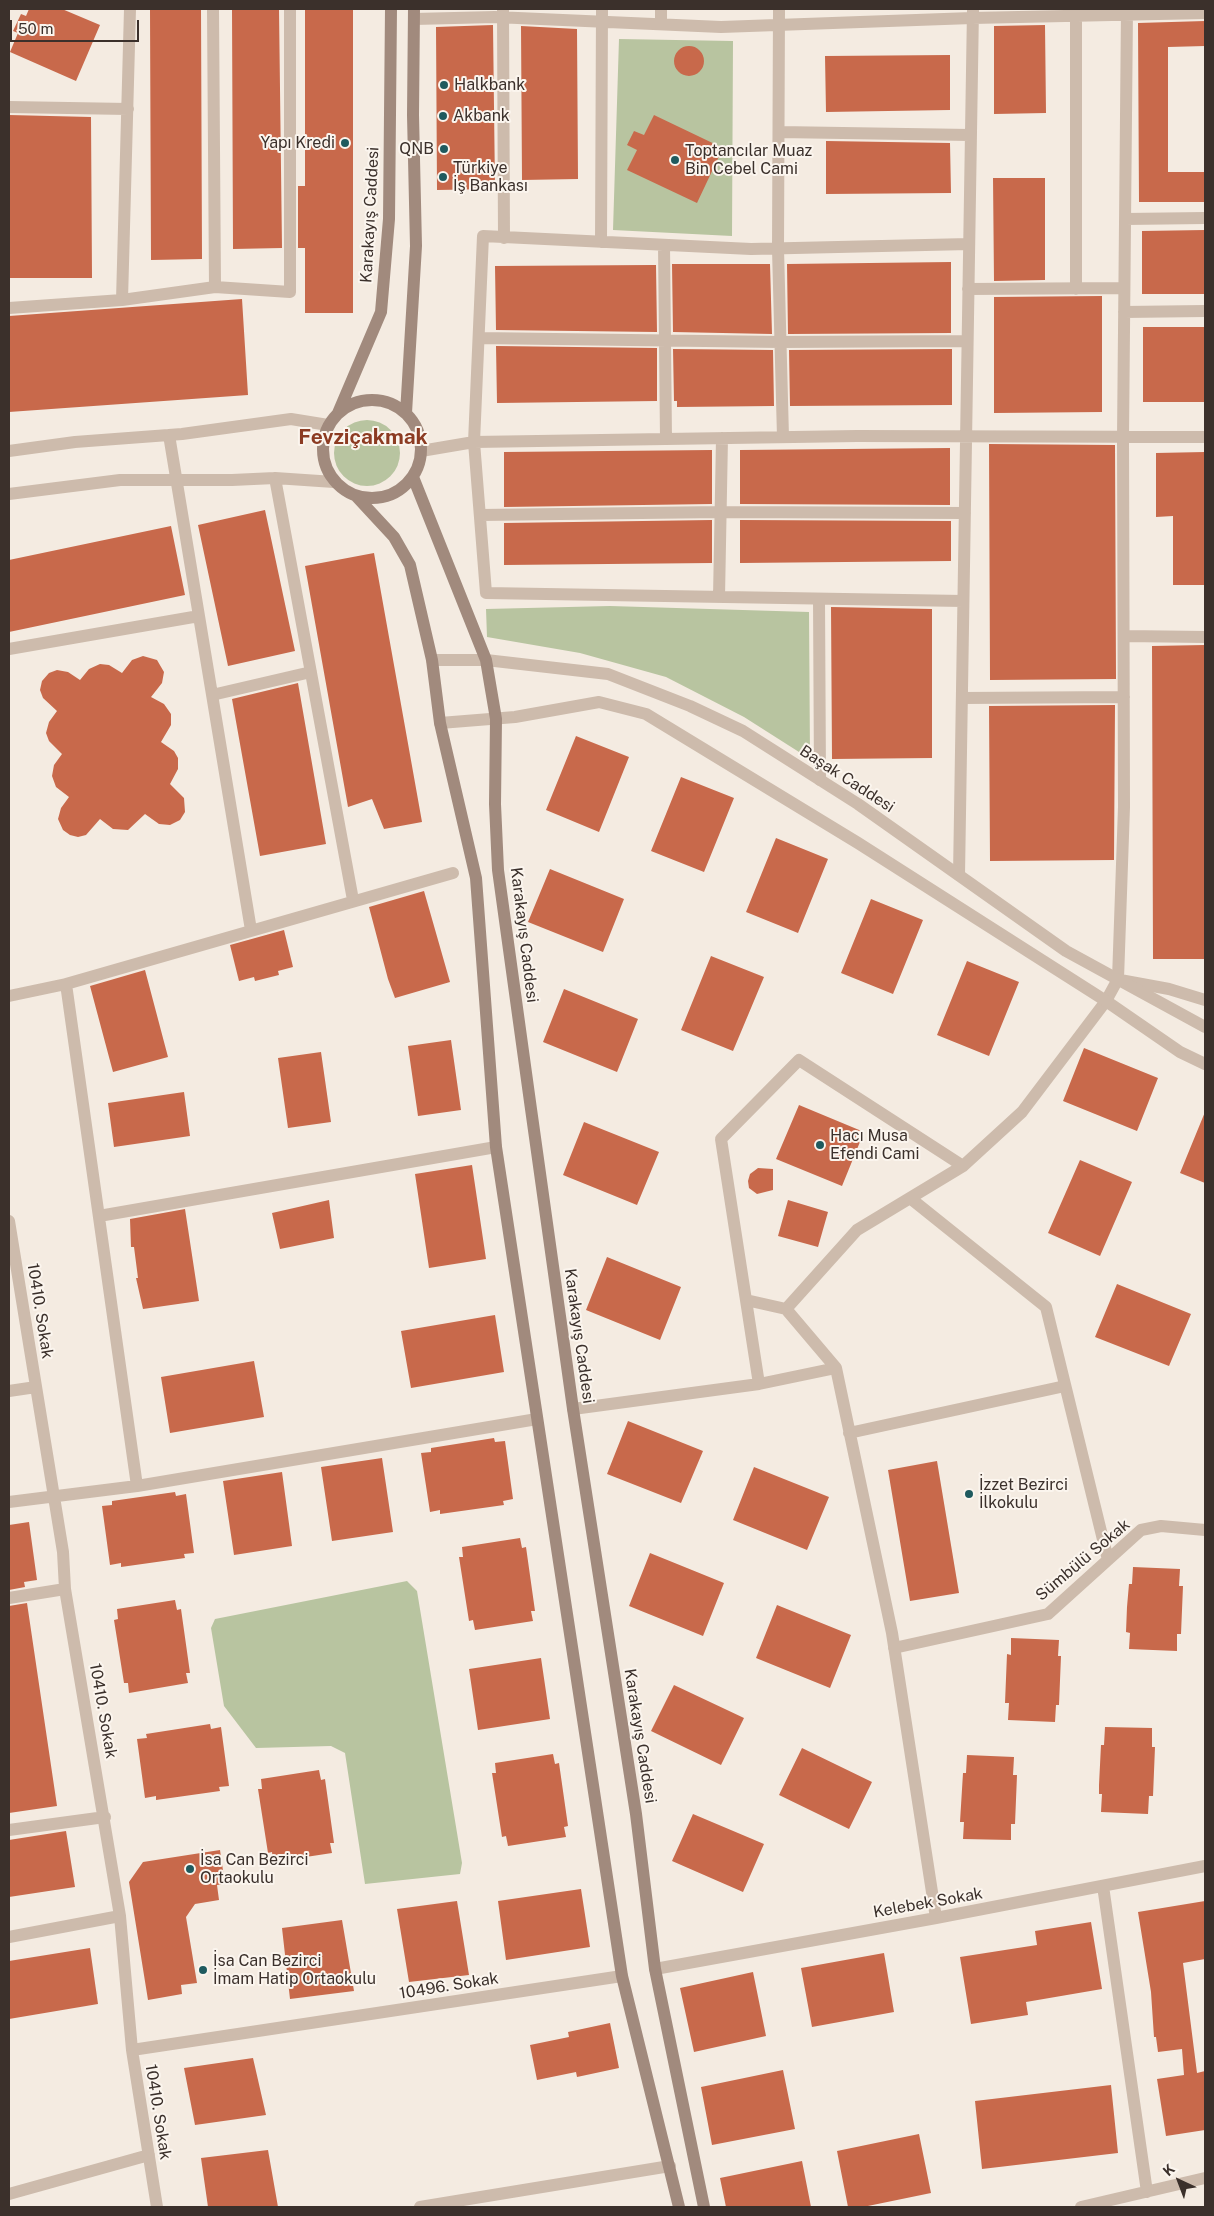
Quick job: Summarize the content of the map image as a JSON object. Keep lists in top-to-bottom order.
{
  "streets": {
    "main road": ["Karakayış Caddesi"],
    "street": [
      "Başak Caddesi",
      "10410. Sokak",
      "Sümbülü Sokak",
      "Kelebek Sokak",
      "10496. Sokak"
    ]
  },
  "crossings": [
    ["Karakayış Caddesi", "Başak Caddesi"],
    ["Karakayış Caddesi", "Kelebek Sokak"],
    ["10410. Sokak", "10496. Sokak"]
  ],
  "districts": ["Fevziçakmak"],
  "places": [
    "Halkbank",
    "Akbank",
    "Yapı Kredi",
    "QNB",
    "Toptancılar Muaz Bin Cebel Cami",
    "Türkiye İş Bankası",
    "Hacı Musa Efendi Cami",
    "İzzet Bezirci İlkokulu",
    "İsa Can Bezirci Ortaokulu",
    "İsa Can Bezirci İmam Hatip Ortaokulu"
  ],
  "scale_bar": "50 m",
  "north": "top left"
}
